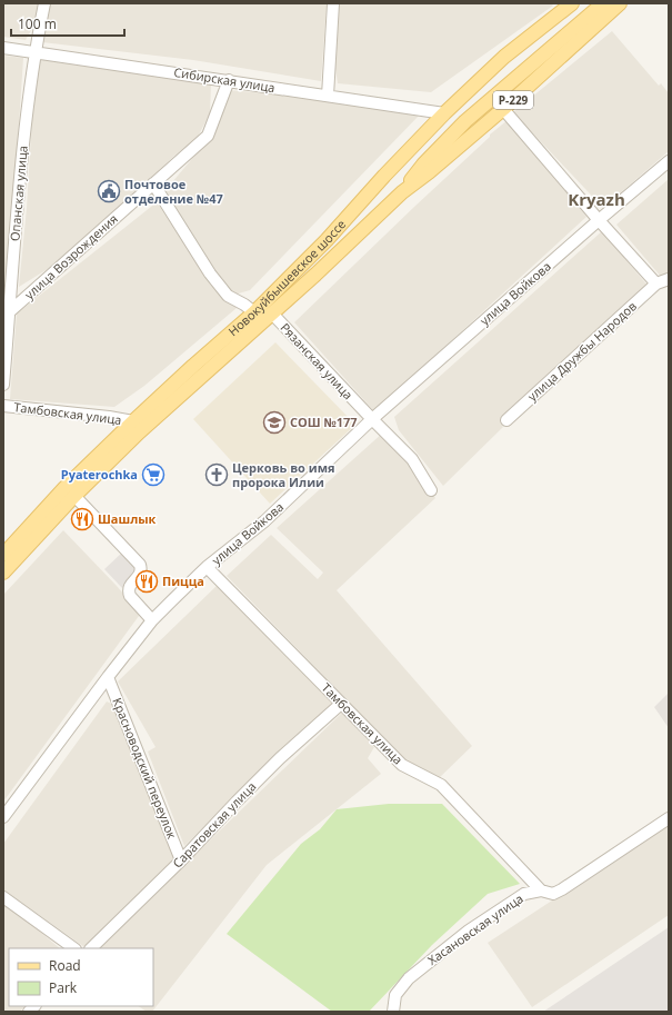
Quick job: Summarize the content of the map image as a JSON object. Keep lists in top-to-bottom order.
{
  "streets": {
    "main road": ["Р-229", "Новокуйбышевское шоссе"],
    "street": [
      "Сибирская улица",
      "Опанская улица",
      "улица Возрождения",
      "улица Войкова",
      "улица Дружбы Народов",
      "Рязанская улица",
      "Тамбовская улица",
      "Красноводский переулок",
      "Саратовская улица",
      "Хасановская улица"
    ]
  },
  "crossings": [
    ["Сибирская улица", "Опанская улица"],
    ["Сибирская улица", "улица Возрождения"],
    ["Сибирская улица", "Новокуйбышевское шоссе"],
    ["Опанская улица", "улица Возрождения"],
    ["Новокуйбышевское шоссе", "Рязанская улица"],
    ["Новокуйбышевское шоссе", "Тамбовская улица"],
    ["улица Войкова", "Рязанская улица"],
    ["улица Войкова", "Тамбовская улица"],
    ["улица Войкова", "Красноводский переулок"],
    ["Тамбовская улица", "Саратовская улица"],
    ["Тамбовская улица", "Хасановская улица"],
    ["Красноводский переулок", "Саратовская улица"]
  ],
  "districts": ["Kryazh"],
  "places": {
    "public building": ["Почтовое отделение №47"],
    "school or university": ["СОШ №177"],
    "supermarket": ["Pyaterochka"],
    "church": ["Церковь во имя пророка Илии"],
    "restaurant": ["Шашлык", "Пицца"]
  },
  "legend": ["Road", "Park"],
  "scale_bar": "100 m"
}
